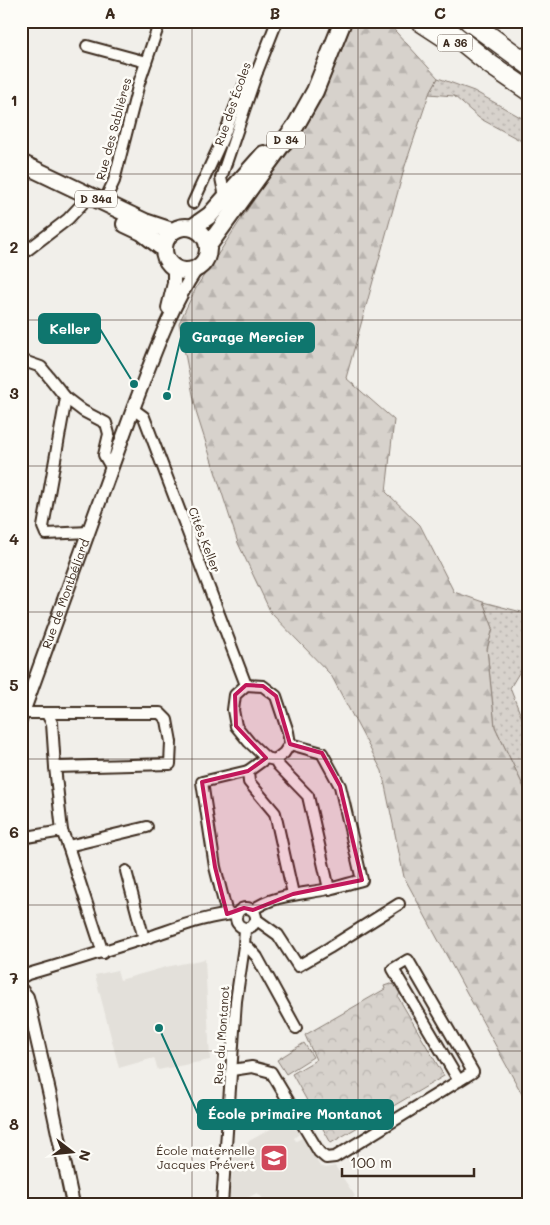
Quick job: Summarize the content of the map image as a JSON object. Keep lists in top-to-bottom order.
{
  "streets": {
    "highway": ["A 36"],
    "main road": ["D 34", "D 34a"],
    "street": [
      "Rue des Écoles",
      "Rue des Sablières",
      "Cités Keller",
      "Rue de Montbéliard",
      "Rue du Montanot"
    ]
  },
  "crossings": [
    ["Rue des Écoles", "D 34"],
    ["Rue des Sablières", "D 34a"],
    ["D 34", "D 34a"],
    ["Cités Keller", "Rue de Montbéliard"]
  ],
  "places": {
    "other": ["Keller", "Garage Mercier", "École primaire Montanot"],
    "school or university": ["École maternelle Jacques Prévert"]
  },
  "scale_bar": "100 m",
  "north": "right",
  "grid": {
    "columns": ["A", "B", "C"],
    "rows": [
      "1",
      "2",
      "3",
      "4",
      "5",
      "6",
      "7",
      "8"
    ]
  }
}
